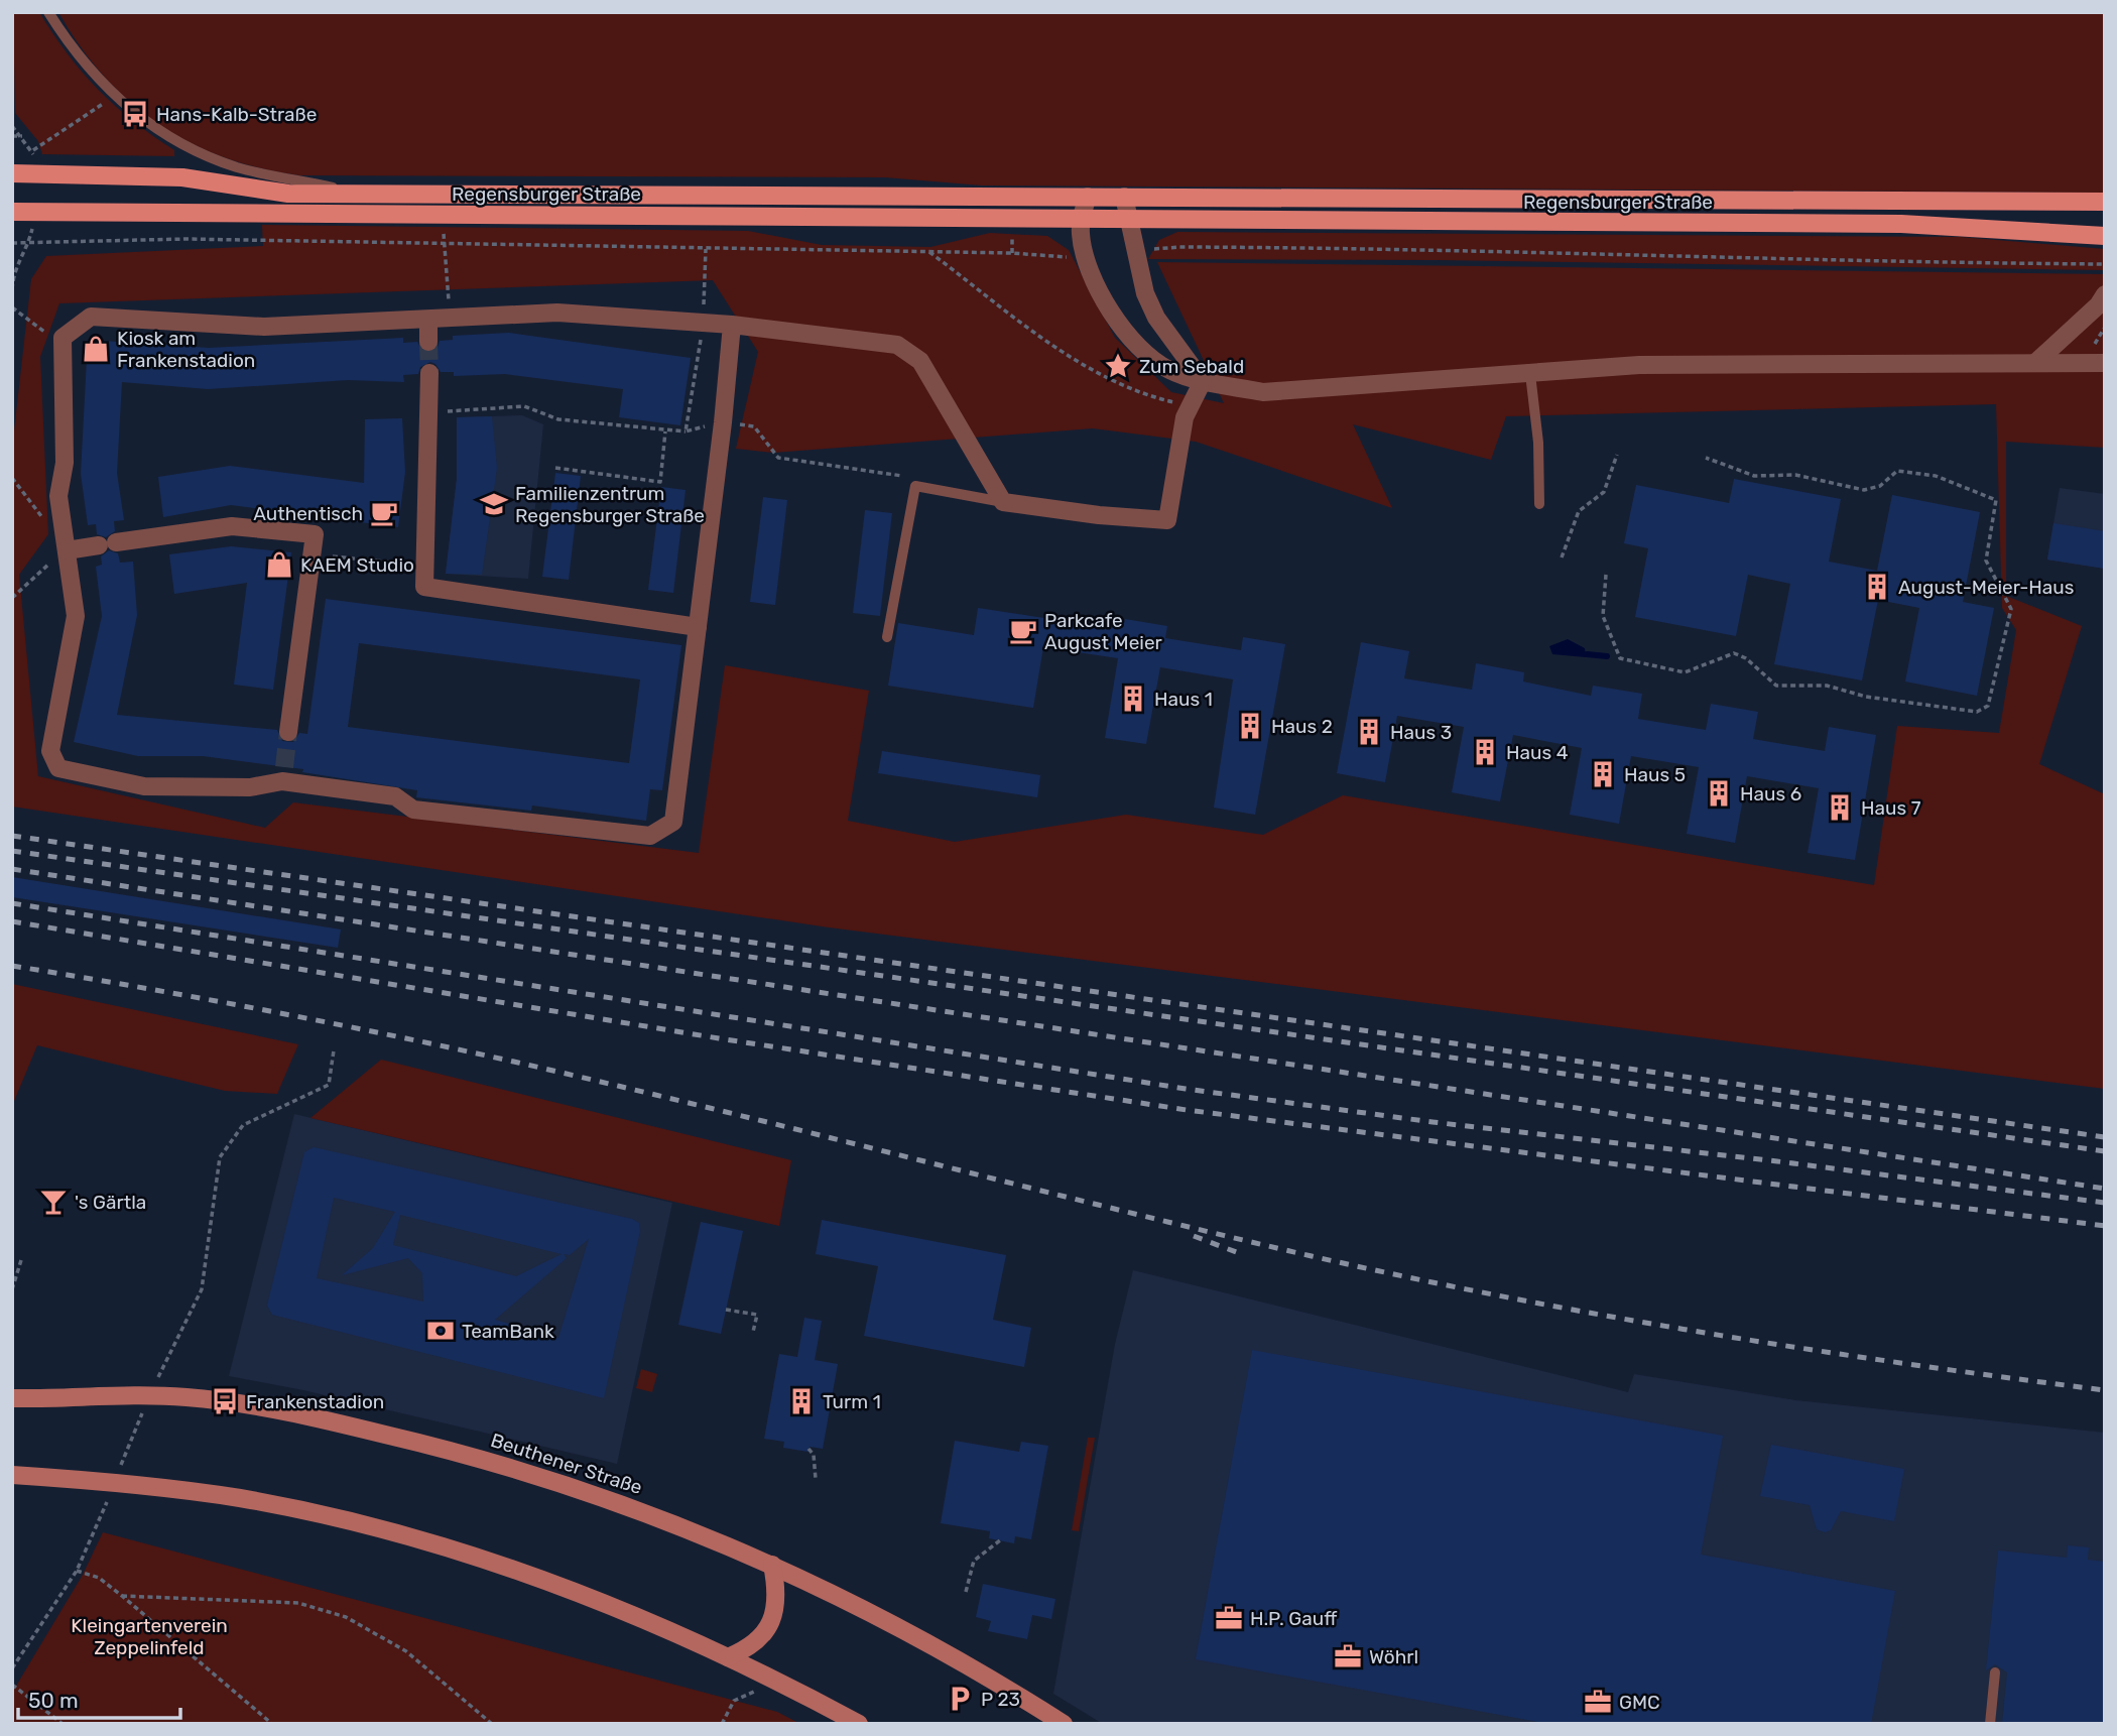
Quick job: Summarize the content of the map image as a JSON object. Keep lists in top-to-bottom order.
{
  "streets": {
    "main road": ["Regensburger Straße", "Beuthener Straße"]
  },
  "parks": ["Kleingartenverein Zeppelinfeld"],
  "places": {
    "bus stop": ["Hans-Kalb-Straße", "Frankenstadion"],
    "shop": ["Kiosk am Frankenstadion", "KAEM Studio"],
    "place": ["Zum Sebald"],
    "school or university": ["Familienzentrum Regensburger Straße"],
    "cafe": ["Authentisch", "Parkcafe August Meier"],
    "building": [
      "August-Meier-Haus",
      "Haus 1",
      "Haus 2",
      "Haus 3",
      "Haus 4",
      "Haus 5",
      "Haus 6",
      "Haus 7",
      "Turm 1"
    ],
    "bar": ["'s Gärtla"],
    "bank": ["TeamBank"],
    "office": ["H.P. Gauff", "Wöhrl", "GMC"],
    "parking": ["P 23"]
  },
  "scale_bar": "50 m"
}
